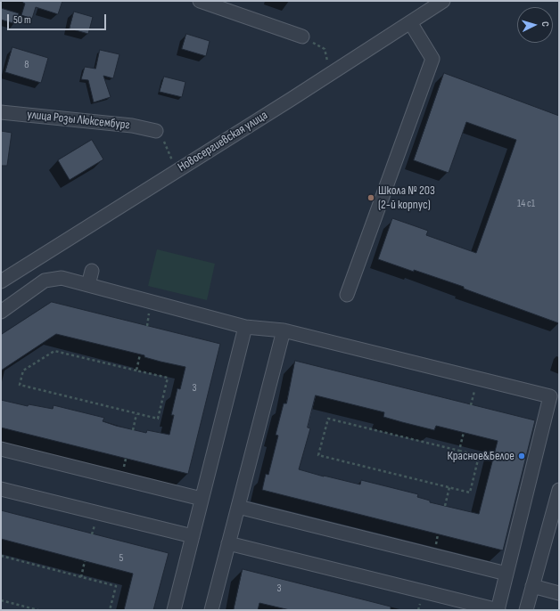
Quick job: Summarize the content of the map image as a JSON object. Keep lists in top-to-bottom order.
{
  "streets": {
    "street": ["улица Розы Люксембург", "Новосергиевская улица"]
  },
  "places": ["Школа № 203 (2-й корпус)", "Красное&Белое"],
  "house_numbers": [
    "8",
    "14 с1",
    "3",
    "5",
    "3"
  ],
  "scale_bar": "50 m",
  "north": "right"
}
